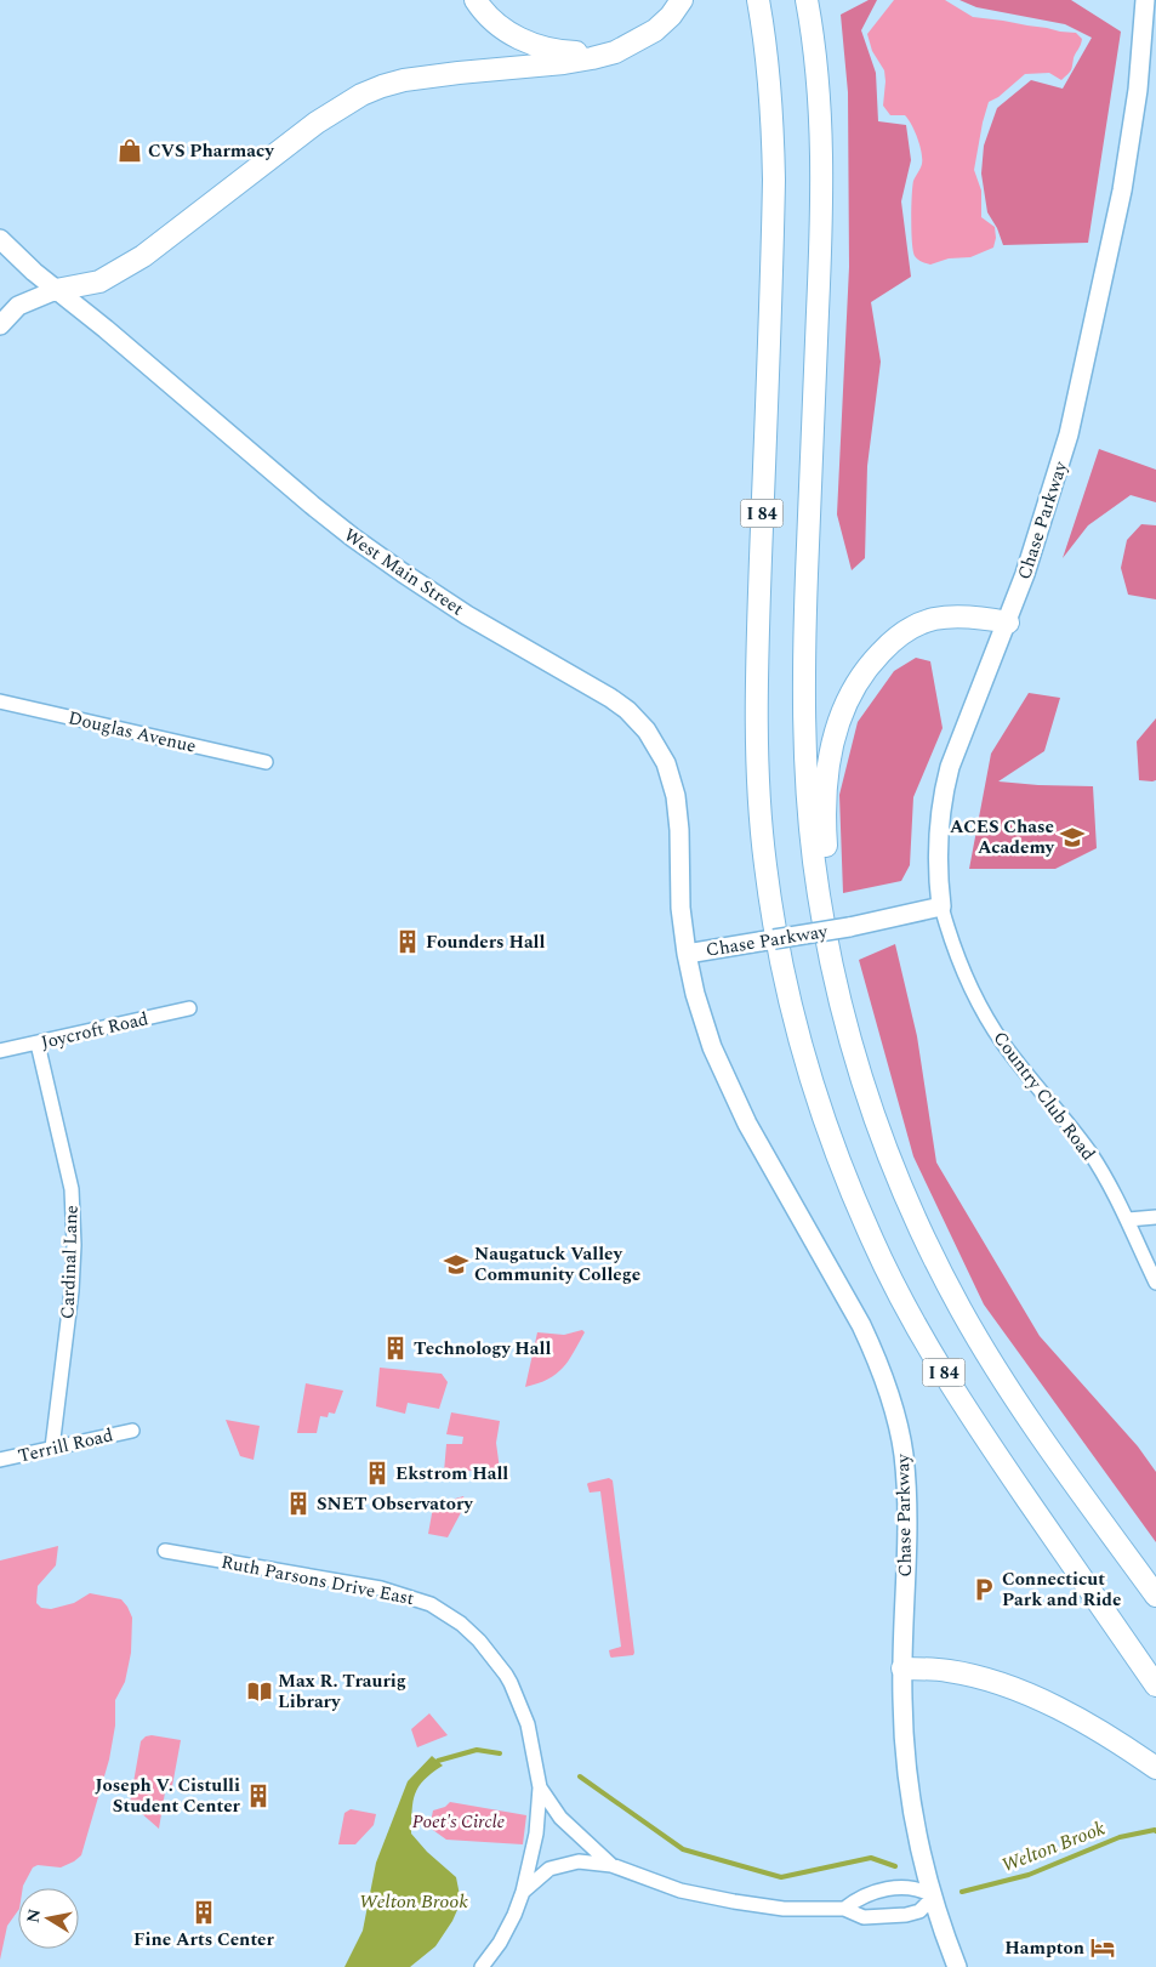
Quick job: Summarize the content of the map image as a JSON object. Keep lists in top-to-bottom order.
{
  "streets": {
    "highway": ["I 84"],
    "main road": ["Chase Parkway", "West Main Street"],
    "street": [
      "Douglas Avenue",
      "Joycroft Road",
      "Country Club Road",
      "Cardinal Lane",
      "Terrill Road",
      "Ruth Parsons Drive East"
    ]
  },
  "crossings": [
    ["Chase Parkway", "West Main Street"],
    ["Chase Parkway", "Country Club Road"],
    ["Joycroft Road", "Cardinal Lane"],
    ["Cardinal Lane", "Terrill Road"]
  ],
  "water": ["Welton Brook"],
  "parks": ["Poet's Circle"],
  "places": {
    "shop": ["CVS Pharmacy"],
    "school or university": ["ACES Chase Academy", "Naugatuck Valley Community College"],
    "building": [
      "Founders Hall",
      "Technology Hall",
      "Ekstrom Hall",
      "SNET Observatory",
      "Joseph V. Cistulli Student Center",
      "Fine Arts Center"
    ],
    "parking": ["Connecticut Park and Ride"],
    "library": ["Max R. Traurig Library"],
    "hotel": ["Hampton"]
  },
  "north": "left"
}
